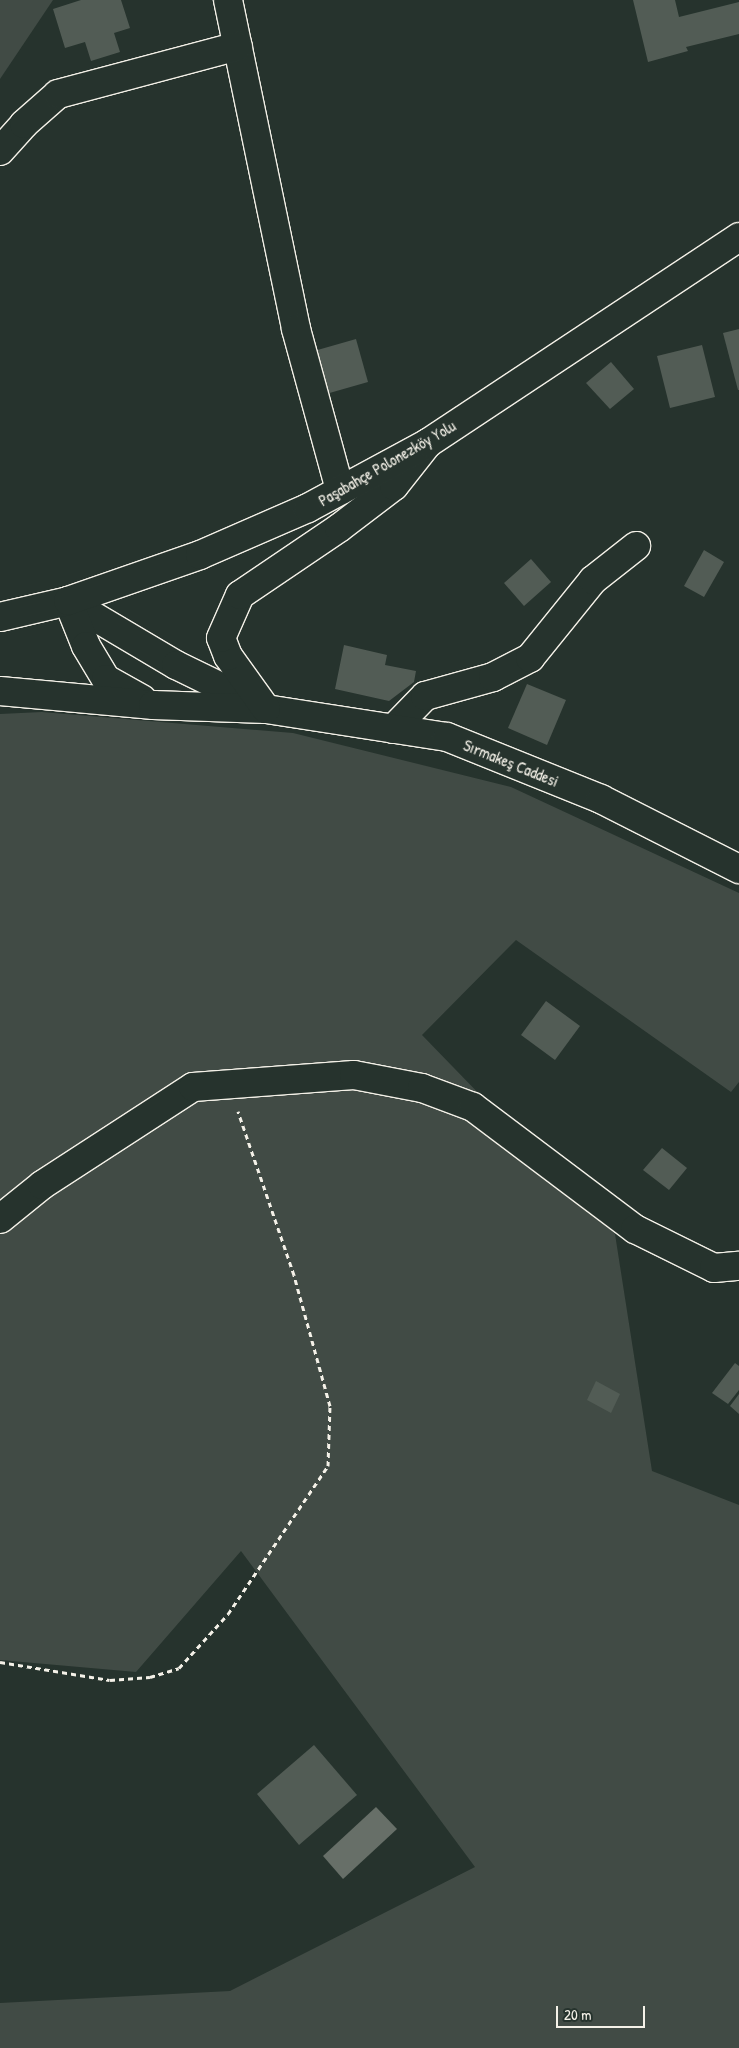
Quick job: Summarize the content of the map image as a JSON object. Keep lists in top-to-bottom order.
{
  "streets": {
    "main road": ["Paşabahçe Polonezköy Yolu", "Sırmakeş Caddesi"]
  },
  "scale_bar": "20 m"
}
